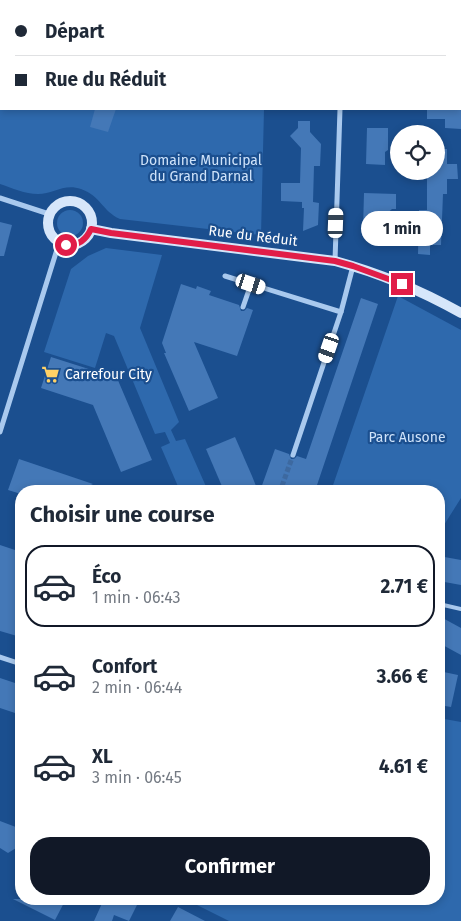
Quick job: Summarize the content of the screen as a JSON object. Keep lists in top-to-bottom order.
{
  "streets": {
    "street": ["Rue du Réduit"]
  },
  "parks": ["Domaine Municipal du Grand Darnal", "Parc Ausone"],
  "places": {
    "supermarket": ["Carrefour City"]
  },
  "page": {
    "banner": ["Départ", "Rue du Réduit"],
    "bubble": "1 min",
    "heading": "Choisir une course",
    "list": [
      {
        "name": "Éco",
        "note": "1 min · 06:43",
        "value": "2.71 €"
      },
      {
        "name": "Confort",
        "note": "2 min · 06:44",
        "value": "3.66 €"
      },
      {
        "name": "XL",
        "note": "3 min · 06:45",
        "value": "4.61 €"
      }
    ],
    "buttons": "Confirmer"
  }
}
